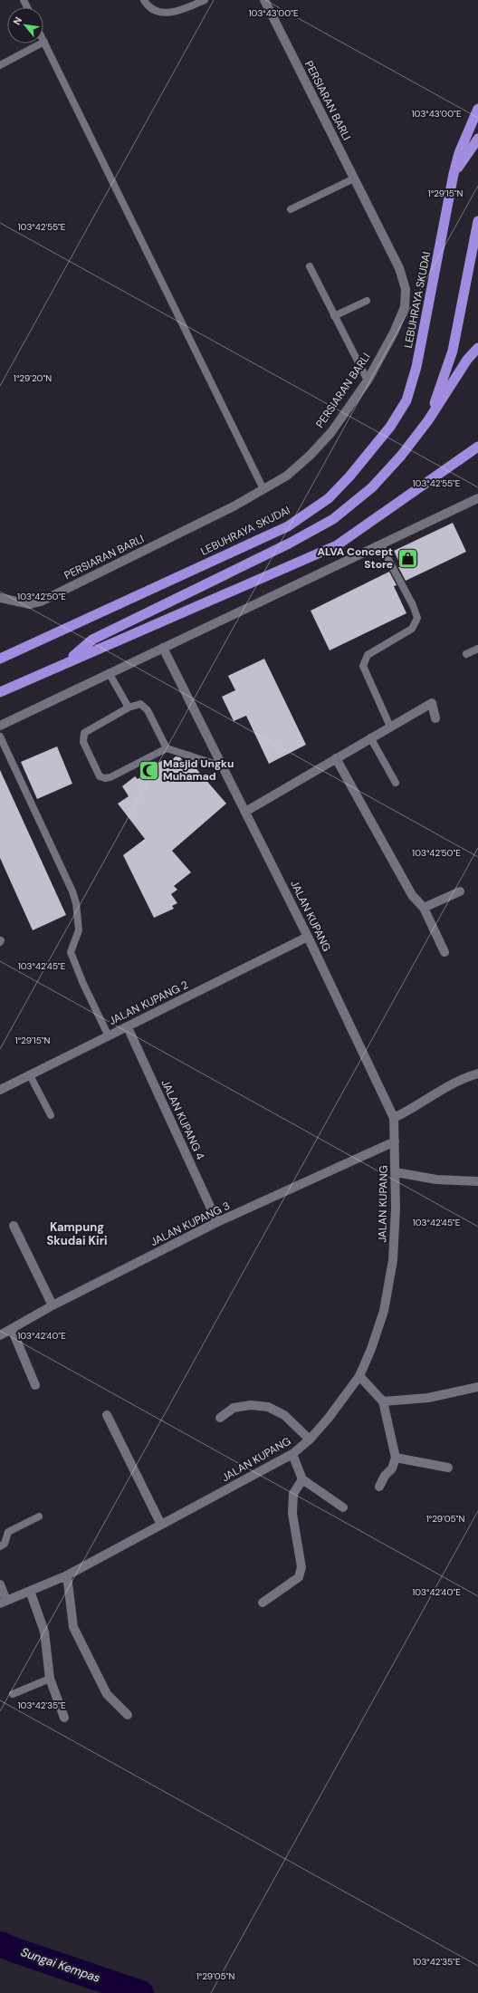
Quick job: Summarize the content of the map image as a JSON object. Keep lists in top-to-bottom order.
{
  "streets": {
    "highway": ["LEBUHRAYA SKUDAI"],
    "street": [
      "PERSIARAN BARLI",
      "JALAN KUPANG",
      "JALAN KUPANG 2",
      "JALAN KUPANG 4",
      "JALAN KUPANG 3"
    ]
  },
  "crossings": [
    ["JALAN KUPANG", "JALAN KUPANG 2"],
    ["JALAN KUPANG", "JALAN KUPANG 3"],
    ["JALAN KUPANG 2", "JALAN KUPANG 4"],
    ["JALAN KUPANG 4", "JALAN KUPANG 3"]
  ],
  "districts": ["Kampung Skudai Kiri"],
  "water": ["Sungai Kempas"],
  "places": {
    "shop": ["ALVA Concept Store"],
    "mosque": ["Masjid Ungku Muhamad"]
  },
  "north": "top left",
  "coordinates": [
    "103°43'00\"E",
    "1°29'15\"N",
    "103°42'55\"E",
    "1°29'20\"N",
    "103°42'50\"E",
    "103°42'45\"E",
    "103°42'40\"E",
    "1°29'05\"N",
    "103°42'35\"E"
  ]
}
